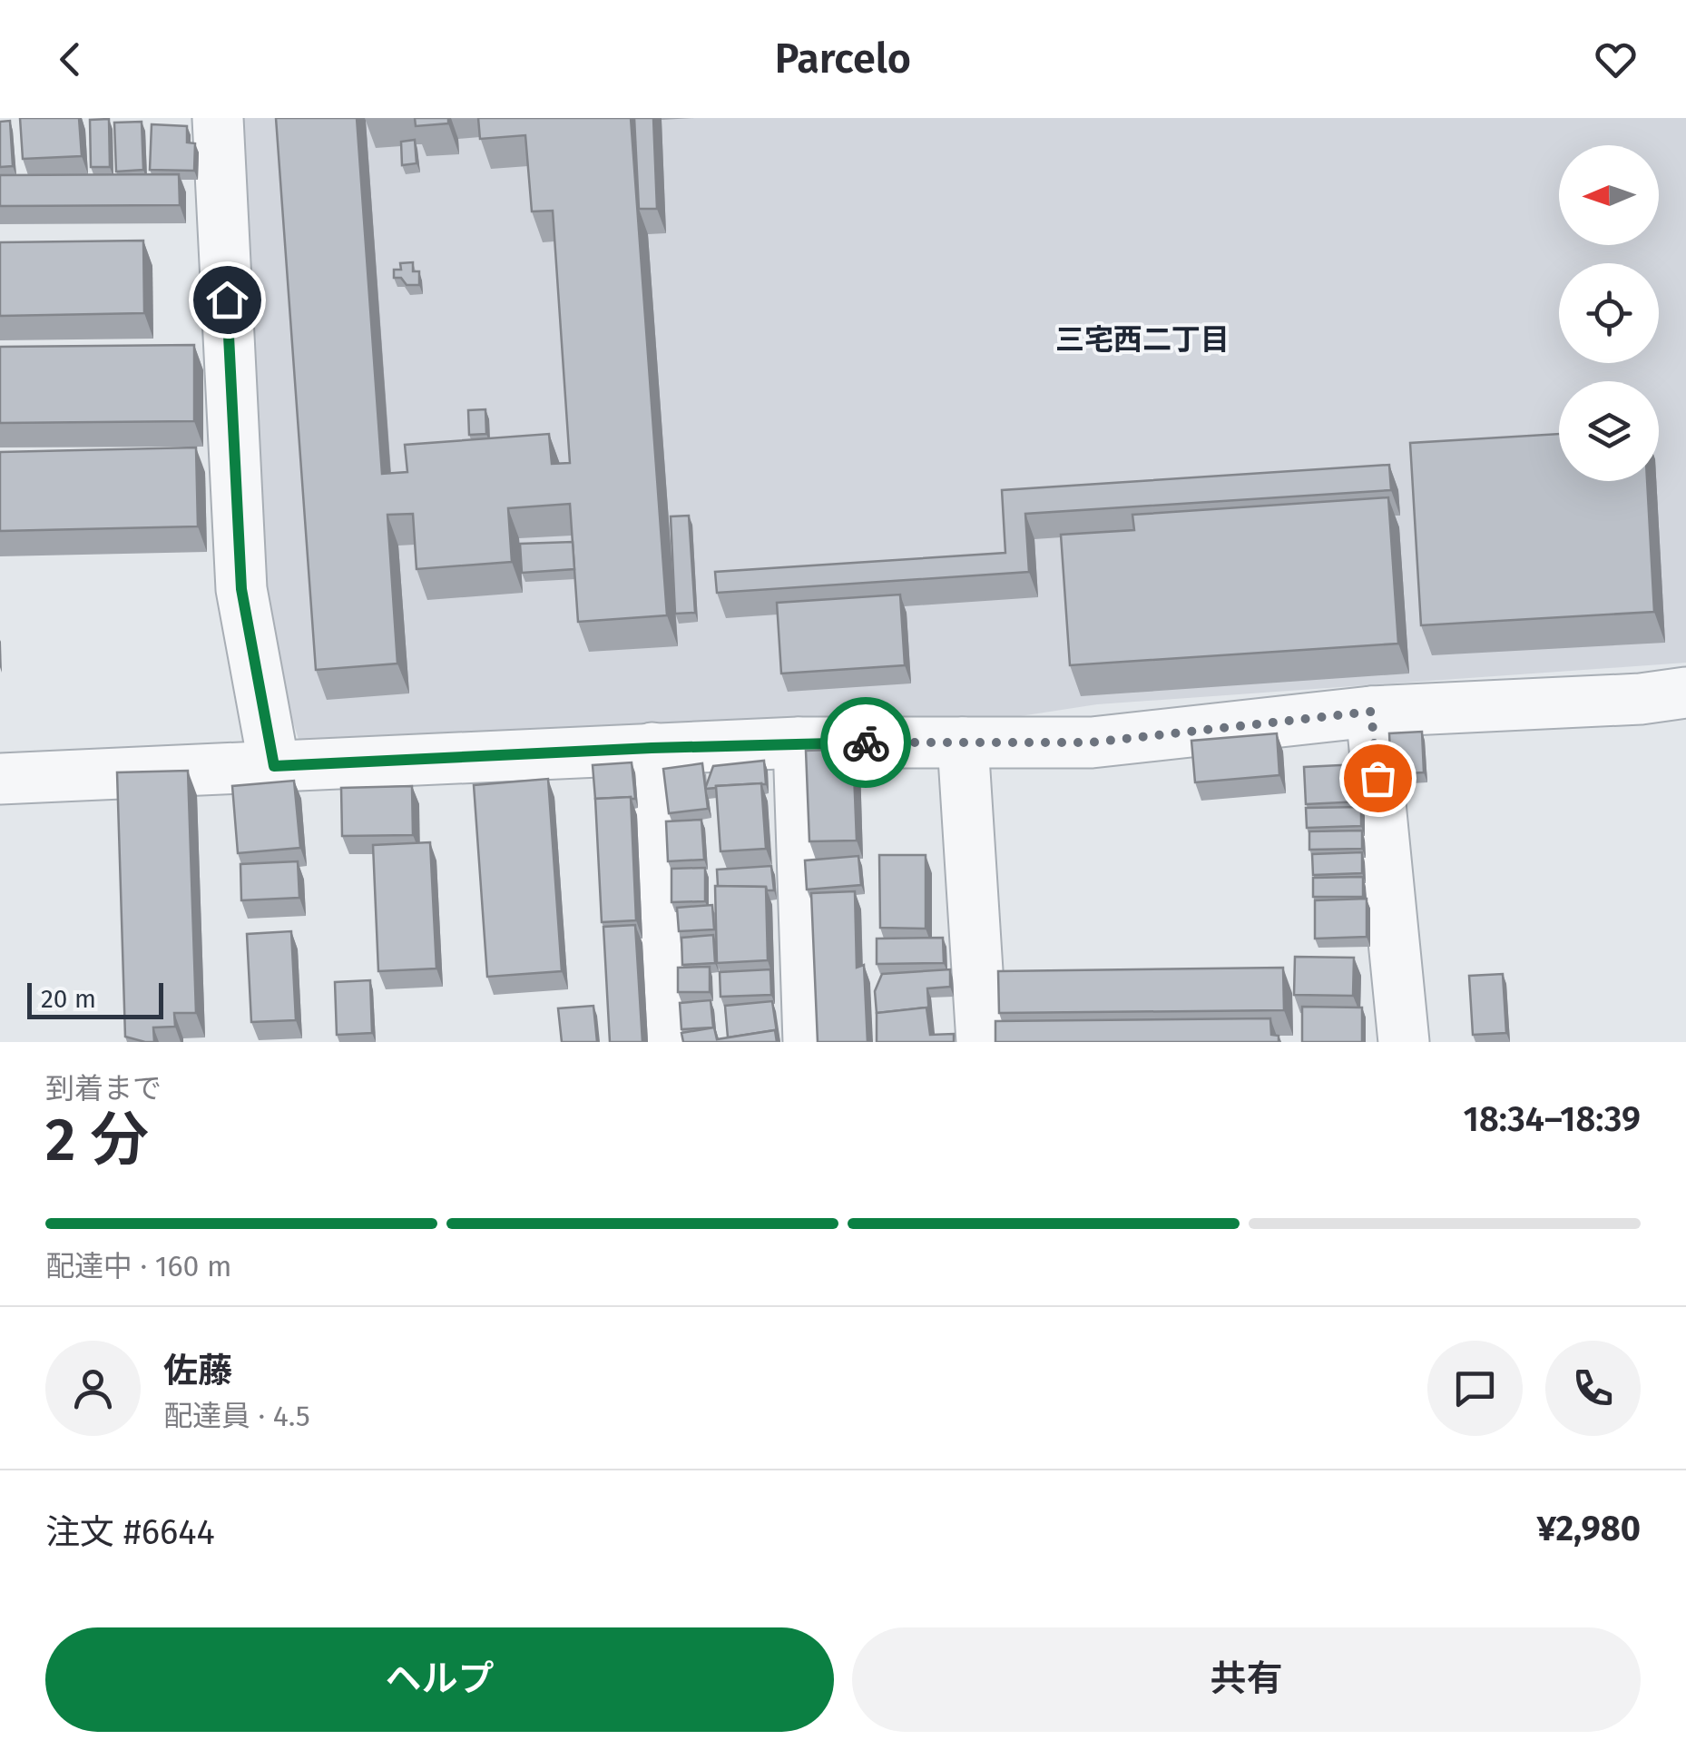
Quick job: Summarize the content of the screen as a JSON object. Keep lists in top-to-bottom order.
{
  "districts": ["三宅西二丁目"],
  "scale_bar": "20 m",
  "north": "left",
  "page": {
    "header": "Parcelo",
    "scale": "20 m",
    "heading": ["2 分", "到着まで", "18:34–18:39"],
    "panel": [
      "佐藤",
      "配達員 · 4.5",
      "注文 #6644",
      "¥2,980"
    ],
    "bar": "配達中 · 160 m",
    "buttons": ["ヘルプ", "共有"]
  }
}
